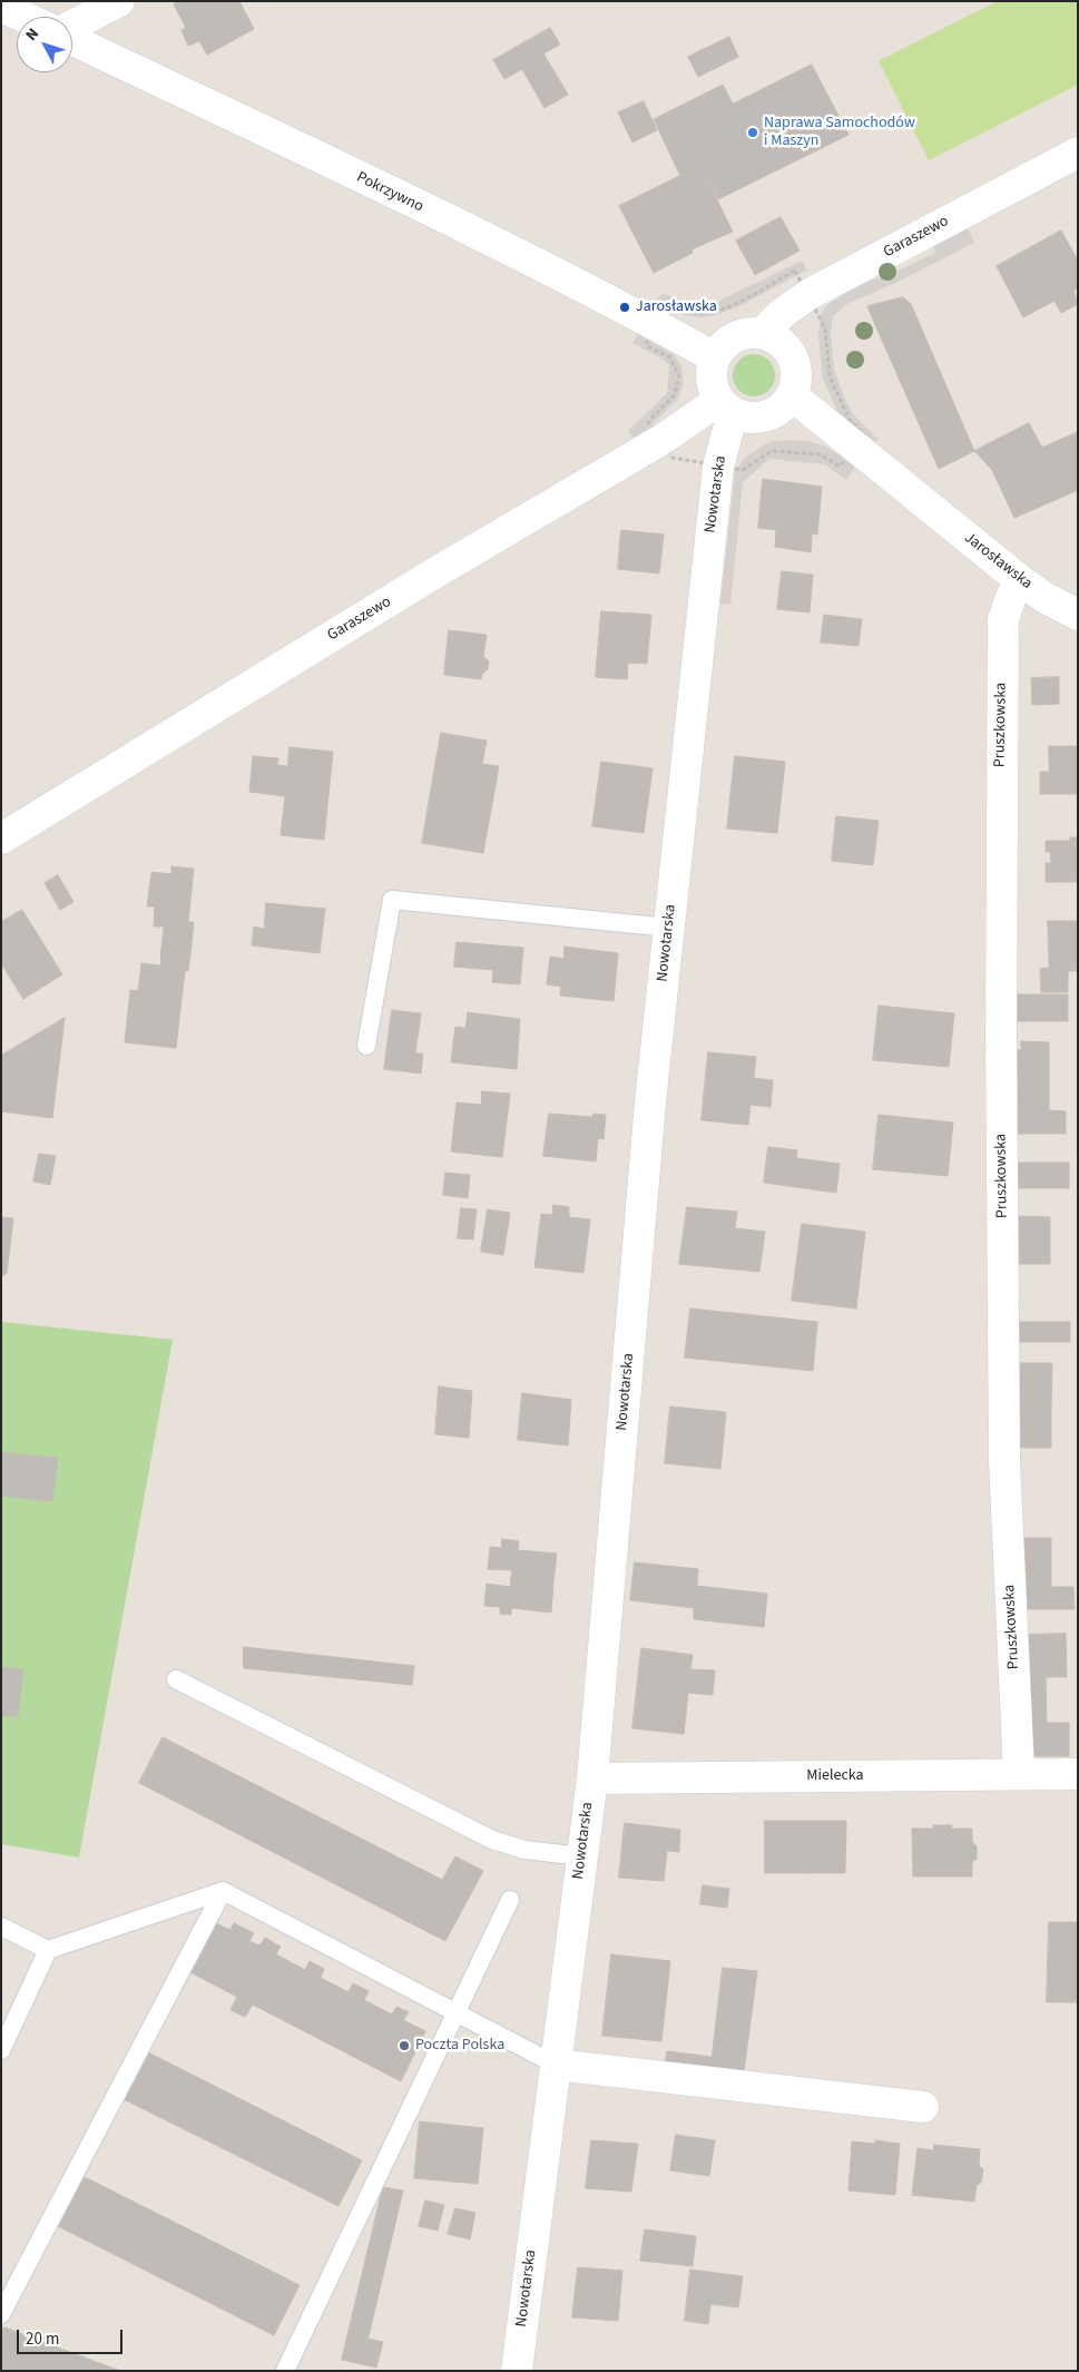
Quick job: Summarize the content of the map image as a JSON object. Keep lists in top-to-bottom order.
{
  "streets": {
    "street": [
      "Pokrzywno",
      "Garaszewo",
      "Nowotarska",
      "Jarosławska",
      "Pruszkowska",
      "Mielecka"
    ]
  },
  "crossings": [
    ["Pokrzywno", "Garaszewo"],
    ["Pokrzywno", "Nowotarska"],
    ["Pokrzywno", "Jarosławska"],
    ["Garaszewo", "Nowotarska"],
    ["Garaszewo", "Jarosławska"],
    ["Nowotarska", "Jarosławska"],
    ["Nowotarska", "Mielecka"],
    ["Jarosławska", "Pruszkowska"],
    ["Pruszkowska", "Mielecka"]
  ],
  "places": ["Naprawa Samochodów i Maszyn", "Jarosławska", "Poczta Polska"],
  "scale_bar": "20 m",
  "north": "top left"
}
